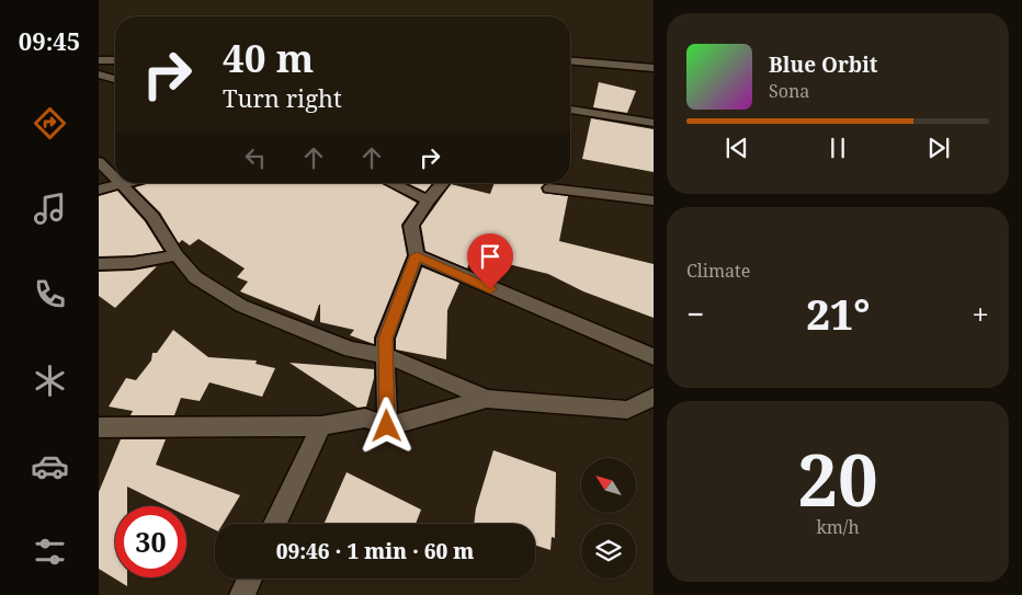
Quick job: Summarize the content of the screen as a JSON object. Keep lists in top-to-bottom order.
{
  "north": "top left",
  "page": {
    "tabs": "09:45",
    "turn": ["40 m", "Turn right"],
    "song": ["Blue Orbit", "Sona"],
    "tile": [
      "Climate",
      ["20", "km/h"]
    ],
    "heat": ["−", "21°", "+"],
    "limit": "30",
    "trip": "09:46 · 1 min · 60 m"
  }
}
